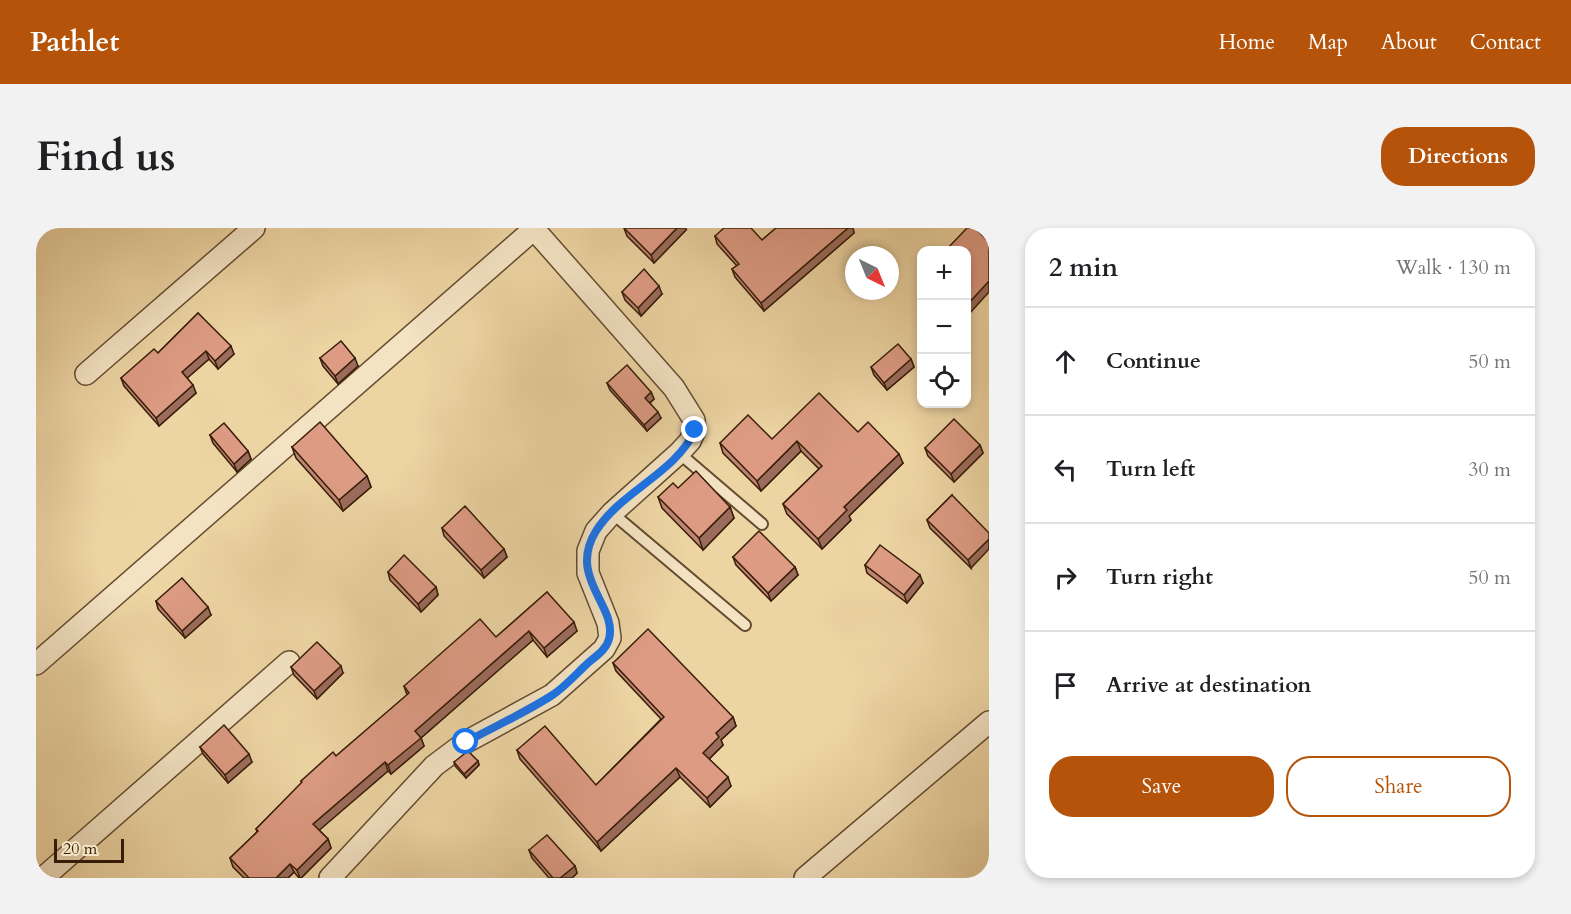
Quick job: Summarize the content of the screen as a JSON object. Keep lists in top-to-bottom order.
{
  "scale_bar": "20 m",
  "north": "bottom right",
  "page": {
    "header": "Pathlet",
    "nav": [
      "Home",
      "Map",
      "About",
      "Contact"
    ],
    "buttons": [
      "Directions",
      ["Save", "Share"]
    ],
    "title": "Find us",
    "heading": ["2 min", "Walk · 130 m"],
    "map_buttons": ["+", "−"],
    "list": [
      ["Continue", "50 m"],
      ["Turn left", "30 m"],
      ["Turn right", "50 m"],
      "Arrive at destination"
    ],
    "scale": "20 m"
  }
}
